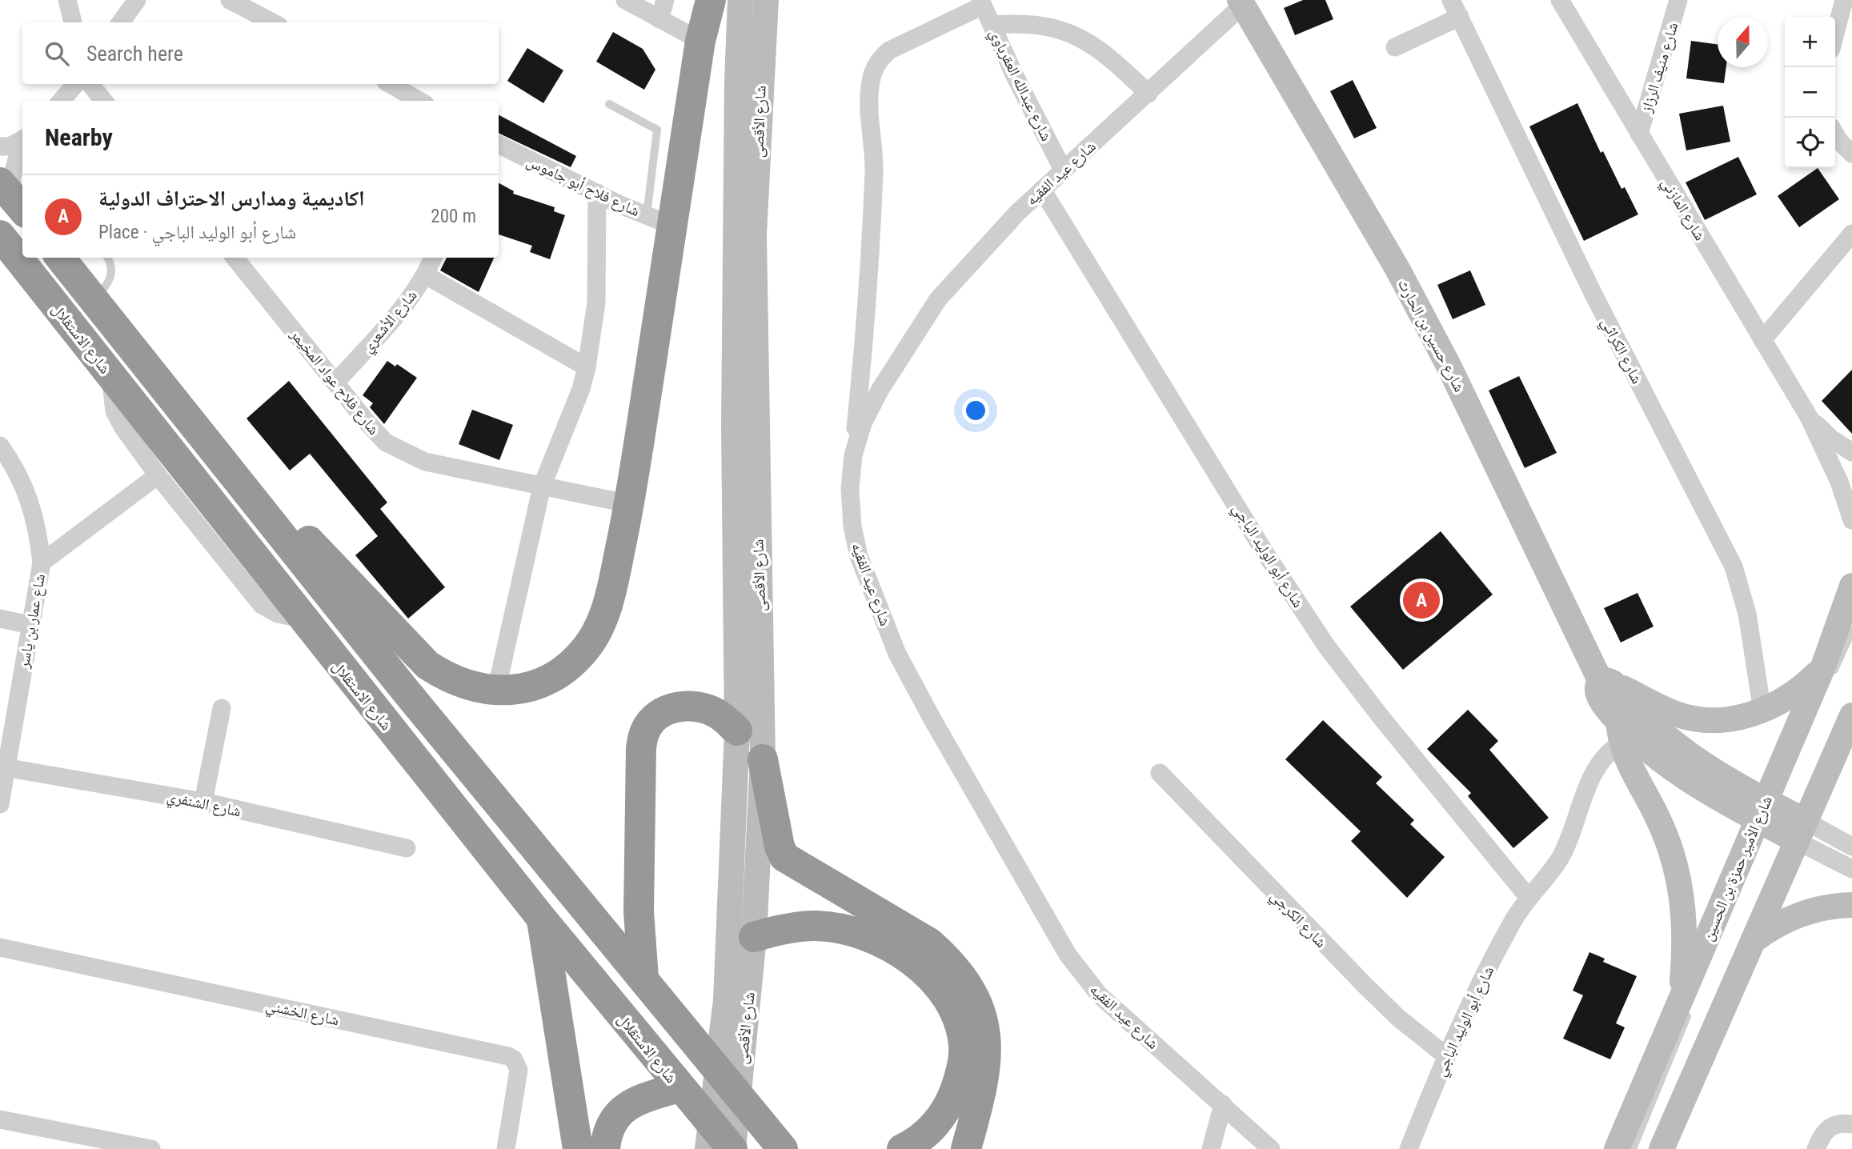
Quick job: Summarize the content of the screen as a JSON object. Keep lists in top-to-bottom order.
{
  "streets": {
    "highway": ["شارع الاستقلال"],
    "main road": ["شارع الأقصى", "شارع حسين بن الحارث", "شارع الأمير حمزة بن الحسين"],
    "street": [
      "شارع منيف الرزاز",
      "شارع عبدالله العقرباوي",
      "شارع عيد الفقيه",
      "شارع فلاح أبو جاموس",
      "شارع المازني",
      "شارع الأشعري",
      "شارع الكراثي",
      "شارع فلاح عواد المخيمر",
      "شارع أبو الوليد الباجي",
      "شاع عمار بن ياسر",
      "شارع الشنفري",
      "شارع الكرجي",
      "شارع الخشني"
    ]
  },
  "crossings": [
    ["شارع منيف الرزاز", "شارع المازني"],
    ["شارع عبدالله العقرباوي", "شارع عيد الفقيه"],
    ["شارع الأقصى", "شارع الاستقلال"],
    ["شارع عيد الفقيه", "شارع حسين بن الحارث"],
    ["شارع عيد الفقيه", "شارع أبو الوليد الباجي"],
    ["شارع الأشعري", "شارع فلاح عواد المخيمر"],
    ["شارع حسين بن الحارث", "شارع أبو الوليد الباجي"],
    ["شارع حسين بن الحارث", "شارع الأمير حمزة بن الحسين"],
    ["شارع أبو الوليد الباجي", "شارع الكرجي"],
    ["شاع عمار بن ياسر", "شارع الشنفري"]
  ],
  "north": "top",
  "page": {
    "map_buttons": ["+", "−"],
    "search": "Search here",
    "heading": "Nearby",
    "list": [
      {
        "mark": "A",
        "name": "اكاديمية ومدارس الاحتراف الدولية",
        "note": "Place · شارع أبو الوليد الباجي",
        "value": "200 m"
      }
    ],
    "pins": "A"
  }
}
